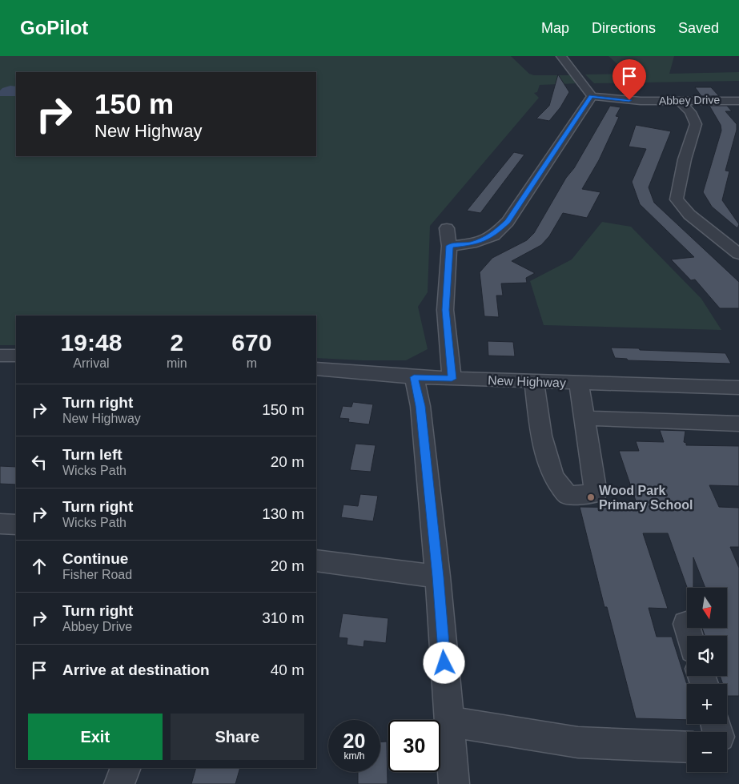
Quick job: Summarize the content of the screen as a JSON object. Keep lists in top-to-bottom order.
{
  "streets": {
    "street": ["Abbey Drive", "New Highway"]
  },
  "places": ["Wood Park Primary School"],
  "north": "bottom",
  "page": {
    "header": "GoPilot",
    "nav": ["Map", "Directions", "Saved"],
    "turn": ["150 m", "New Highway"],
    "eta": [
      "19:48",
      "Arrival",
      "2",
      "min",
      "670",
      "m"
    ],
    "list": [
      {
        "name": "Turn right",
        "note": "New Highway",
        "value": "150 m"
      },
      {
        "name": "Turn left",
        "note": "Wicks Path",
        "value": "20 m"
      },
      {
        "name": "Turn right",
        "note": "Wicks Path",
        "value": "130 m"
      },
      {
        "name": "Continue",
        "note": "Fisher Road",
        "value": "20 m"
      },
      {
        "name": "Turn right",
        "note": "Abbey Drive",
        "value": "310 m"
      },
      {
        "name": "Arrive at destination",
        "value": "40 m"
      }
    ],
    "map_buttons": ["+", "−"],
    "buttons": ["Exit", "Share"],
    "speed": "20 km/h",
    "limit": "30"
  }
}
